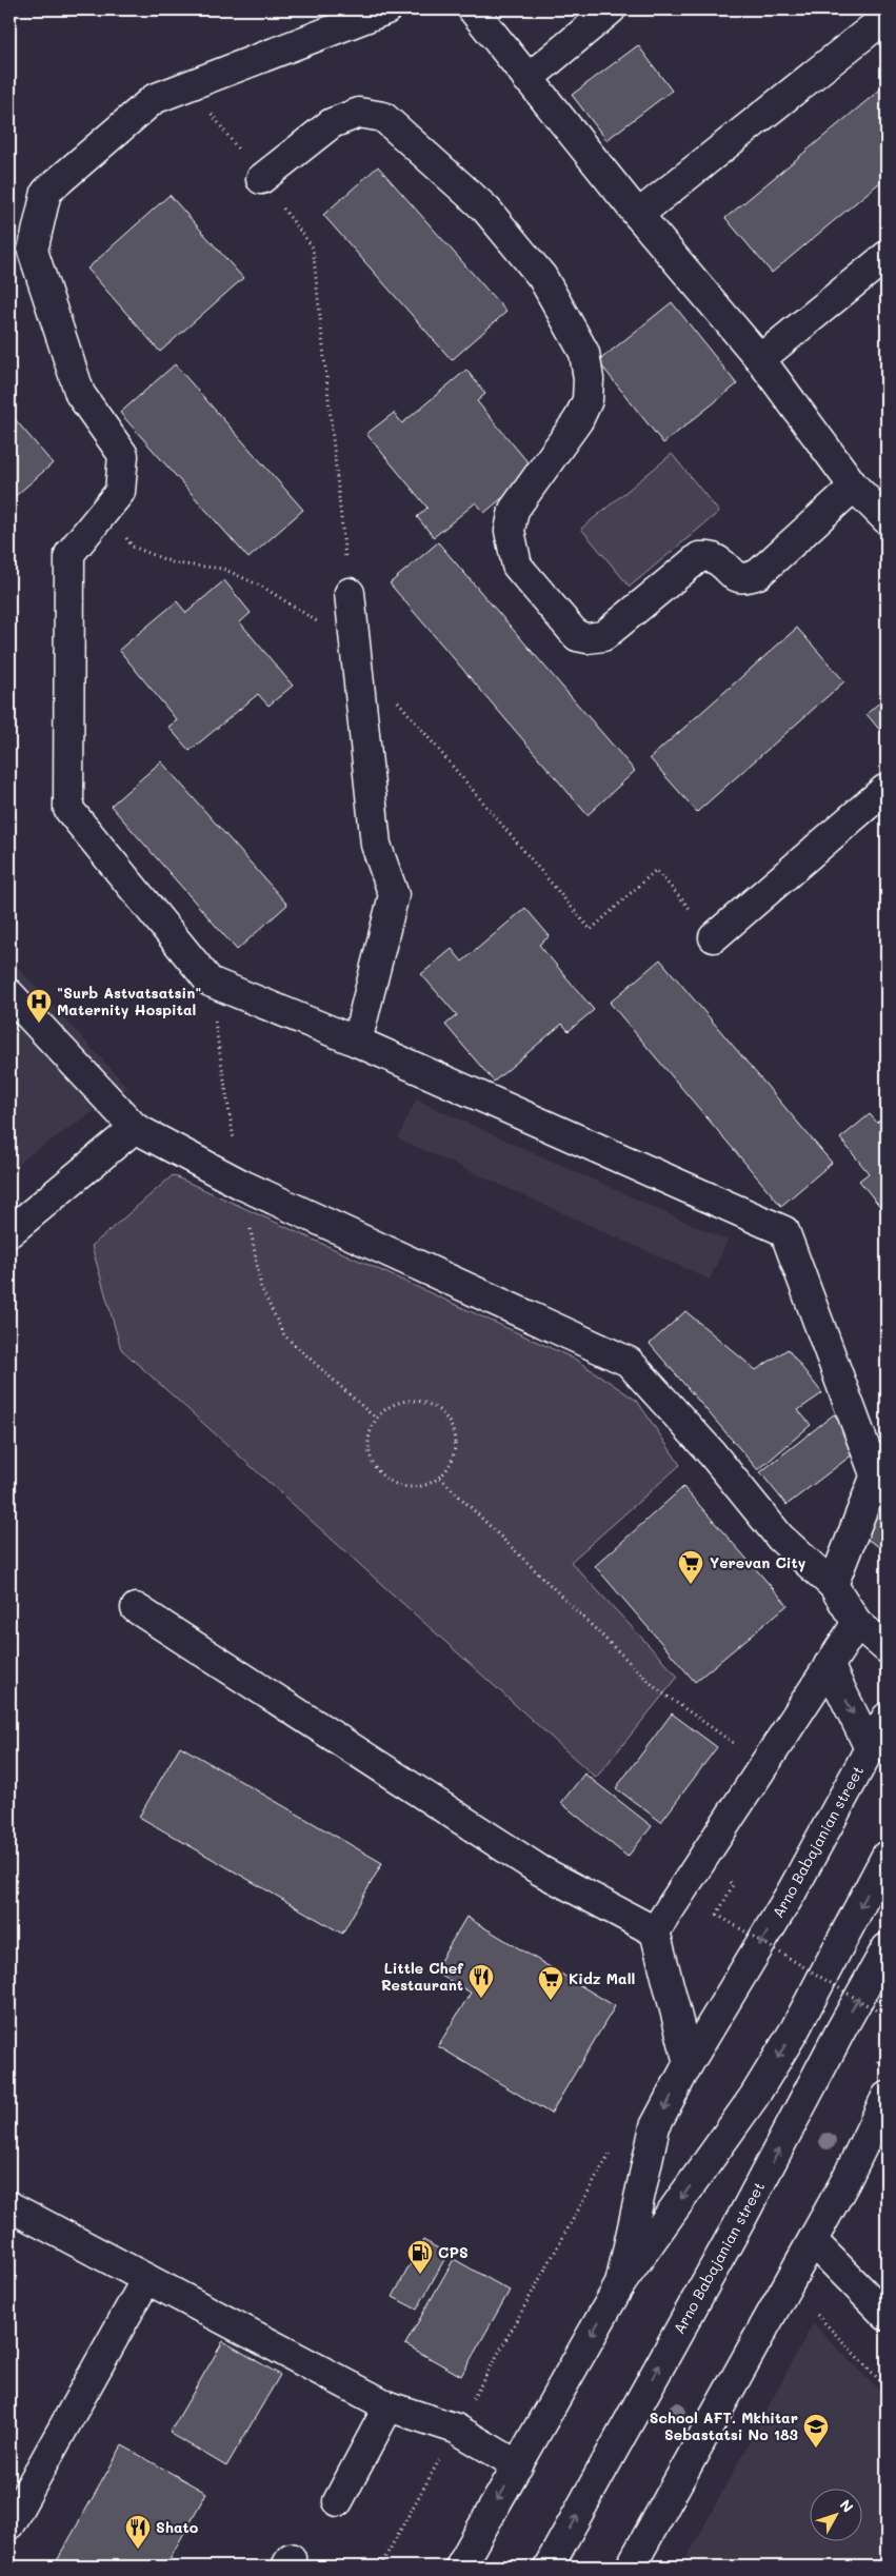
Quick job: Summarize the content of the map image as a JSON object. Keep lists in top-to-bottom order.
{
  "streets": {
    "main road": ["Arno Babajanian street"]
  },
  "places": {
    "hospital": ["\"Surb Astvatsatsin\" Maternity Hospital"],
    "supermarket": ["Yerevan City", "Kidz Mall"],
    "restaurant": ["Little Chef Restaurant", "Shato"],
    "fuel station": ["CPS"],
    "school or university": ["School AFT. Mkhitar Sebastatsi No 183"]
  },
  "north": "top right"
}
